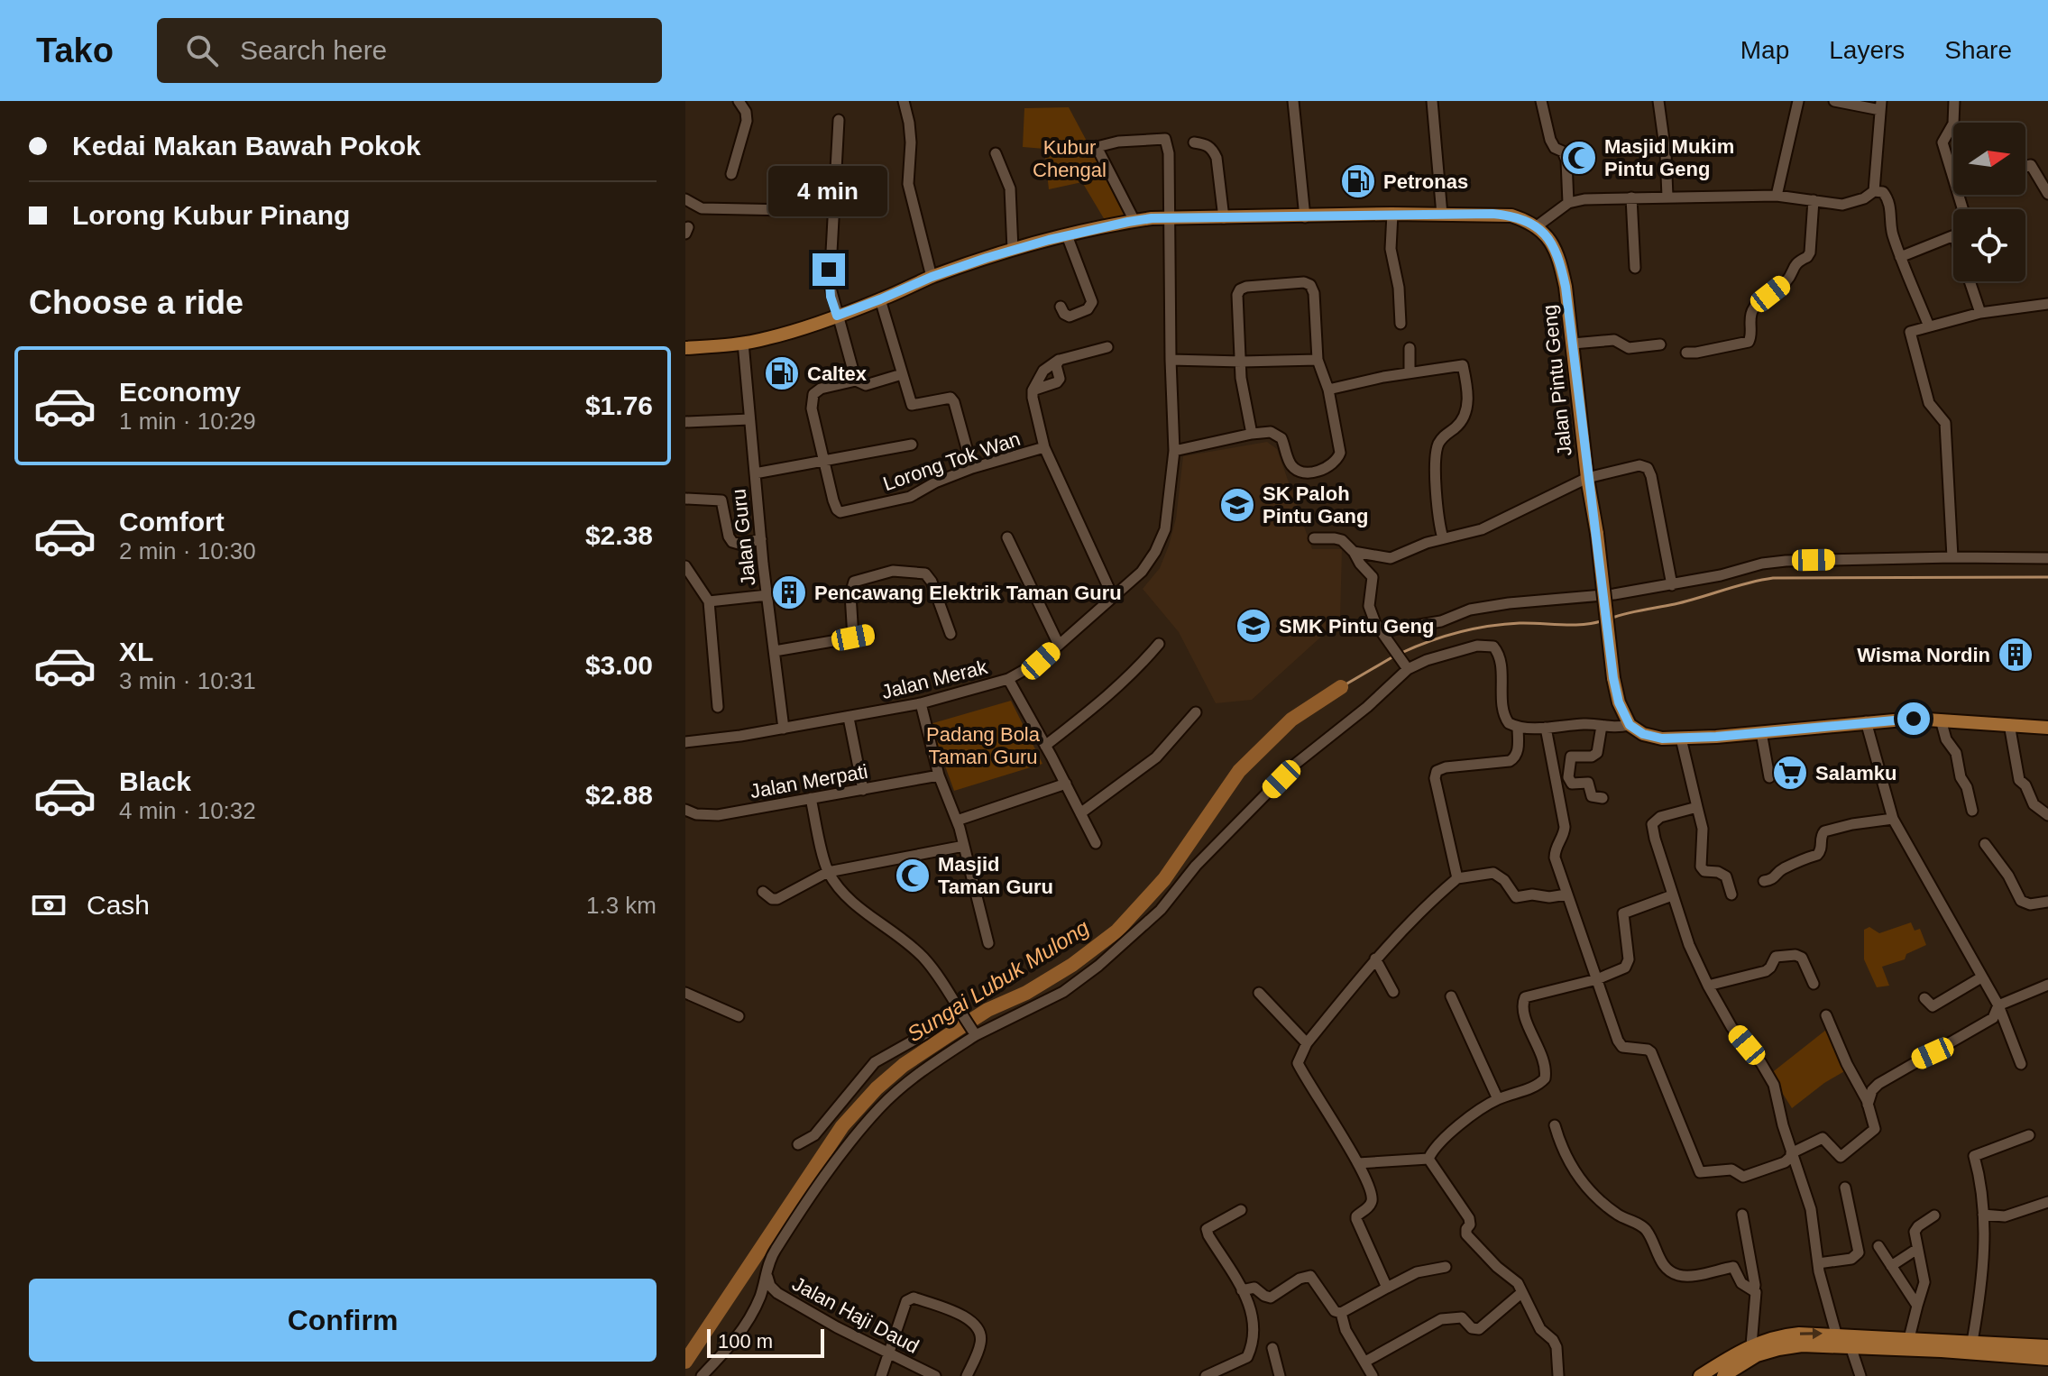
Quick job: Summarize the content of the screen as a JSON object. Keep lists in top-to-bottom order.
{
  "streets": {
    "main road": ["Jalan Pintu Geng"],
    "street": [
      "Lorong Tok Wan",
      "Jalan Guru",
      "Jalan Merak",
      "Jalan Merpati",
      "Jalan Haji Daud"
    ]
  },
  "crossings": [
    ["Lorong Tok Wan", "Jalan Guru"],
    ["Jalan Guru", "Jalan Merak"]
  ],
  "water": ["Sungai Lubuk Mulong"],
  "parks": ["Kubur Chengal", "Padang Bola Taman Guru"],
  "places": {
    "mosque": ["Masjid Mukim Pintu Geng", "Masjid Taman Guru"],
    "fuel station": ["Petronas", "Caltex"],
    "school or university": ["SK Paloh Pintu Gang", "SMK Pintu Geng"],
    "building": ["Pencawang Elektrik Taman Guru", "Wisma Nordin"],
    "supermarket": ["Salamku"]
  },
  "scale_bar": "100 m",
  "north": "right",
  "page": {
    "header": "Tako",
    "search": "Search here",
    "nav": ["Map", "Layers", "Share"],
    "banner": ["Kedai Makan Bawah Pokok", "Lorong Kubur Pinang"],
    "bubble": "4 min",
    "heading": "Choose a ride",
    "list": [
      {
        "name": "Economy",
        "note": "1 min · 10:29",
        "value": "$1.76"
      },
      {
        "name": "Comfort",
        "note": "2 min · 10:30",
        "value": "$2.38"
      },
      {
        "name": "XL",
        "note": "3 min · 10:31",
        "value": "$3.00"
      },
      {
        "name": "Black",
        "note": "4 min · 10:32",
        "value": "$2.88"
      }
    ],
    "pay": ["Cash", "1.3 km"],
    "buttons": "Confirm",
    "scale": "100 m"
  }
}
